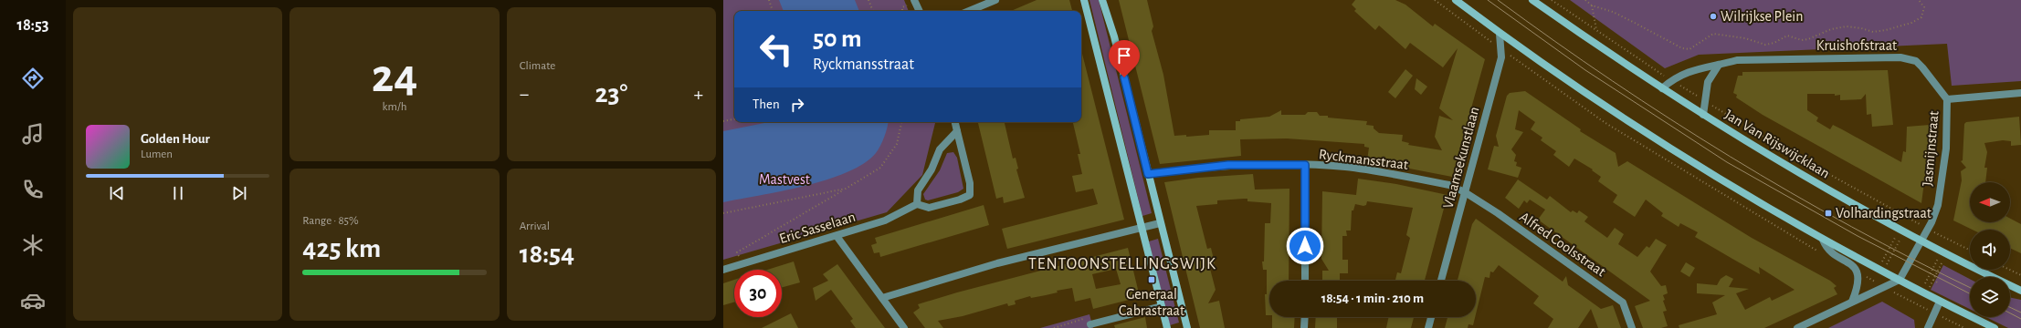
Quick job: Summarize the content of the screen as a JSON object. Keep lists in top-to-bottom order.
{
  "streets": {
    "main road": ["Jan Van Rijswijcklaan"],
    "street": [
      "Kruishofstraat",
      "Jasmijnstraat",
      "Vlaamsekunstlaan",
      "Ryckmansstraat",
      "Eric Sasselaan",
      "Alfred Coolsstraat"
    ]
  },
  "crossings": [
    ["Kruishofstraat", "Jan Van Rijswijcklaan"],
    ["Kruishofstraat", "Jasmijnstraat"],
    ["Jan Van Rijswijcklaan", "Jasmijnstraat"],
    ["Vlaamsekunstlaan", "Ryckmansstraat"],
    ["Vlaamsekunstlaan", "Alfred Coolsstraat"],
    ["Ryckmansstraat", "Alfred Coolsstraat"]
  ],
  "districts": ["TENTOONSTELLINGSWIJK"],
  "parks": ["Mastvest"],
  "places": {
    "other": ["Wilrijkse Plein"],
    "transit": ["Volhardingstraat", "Generaal Cabrastraat"]
  },
  "north": "left",
  "page": {
    "tabs": "18:53",
    "tile": [
      ["24", "km/h"],
      "Climate",
      ["Range · 85%", "425 km"],
      ["Arrival", "18:54"]
    ],
    "turn": ["50 m", "Ryckmansstraat"],
    "heat": ["−", "23°", "+"],
    "then": "Then",
    "song": ["Golden Hour", "Lumen"],
    "limit": "30",
    "trip": "18:54 · 1 min · 210 m"
  }
}
